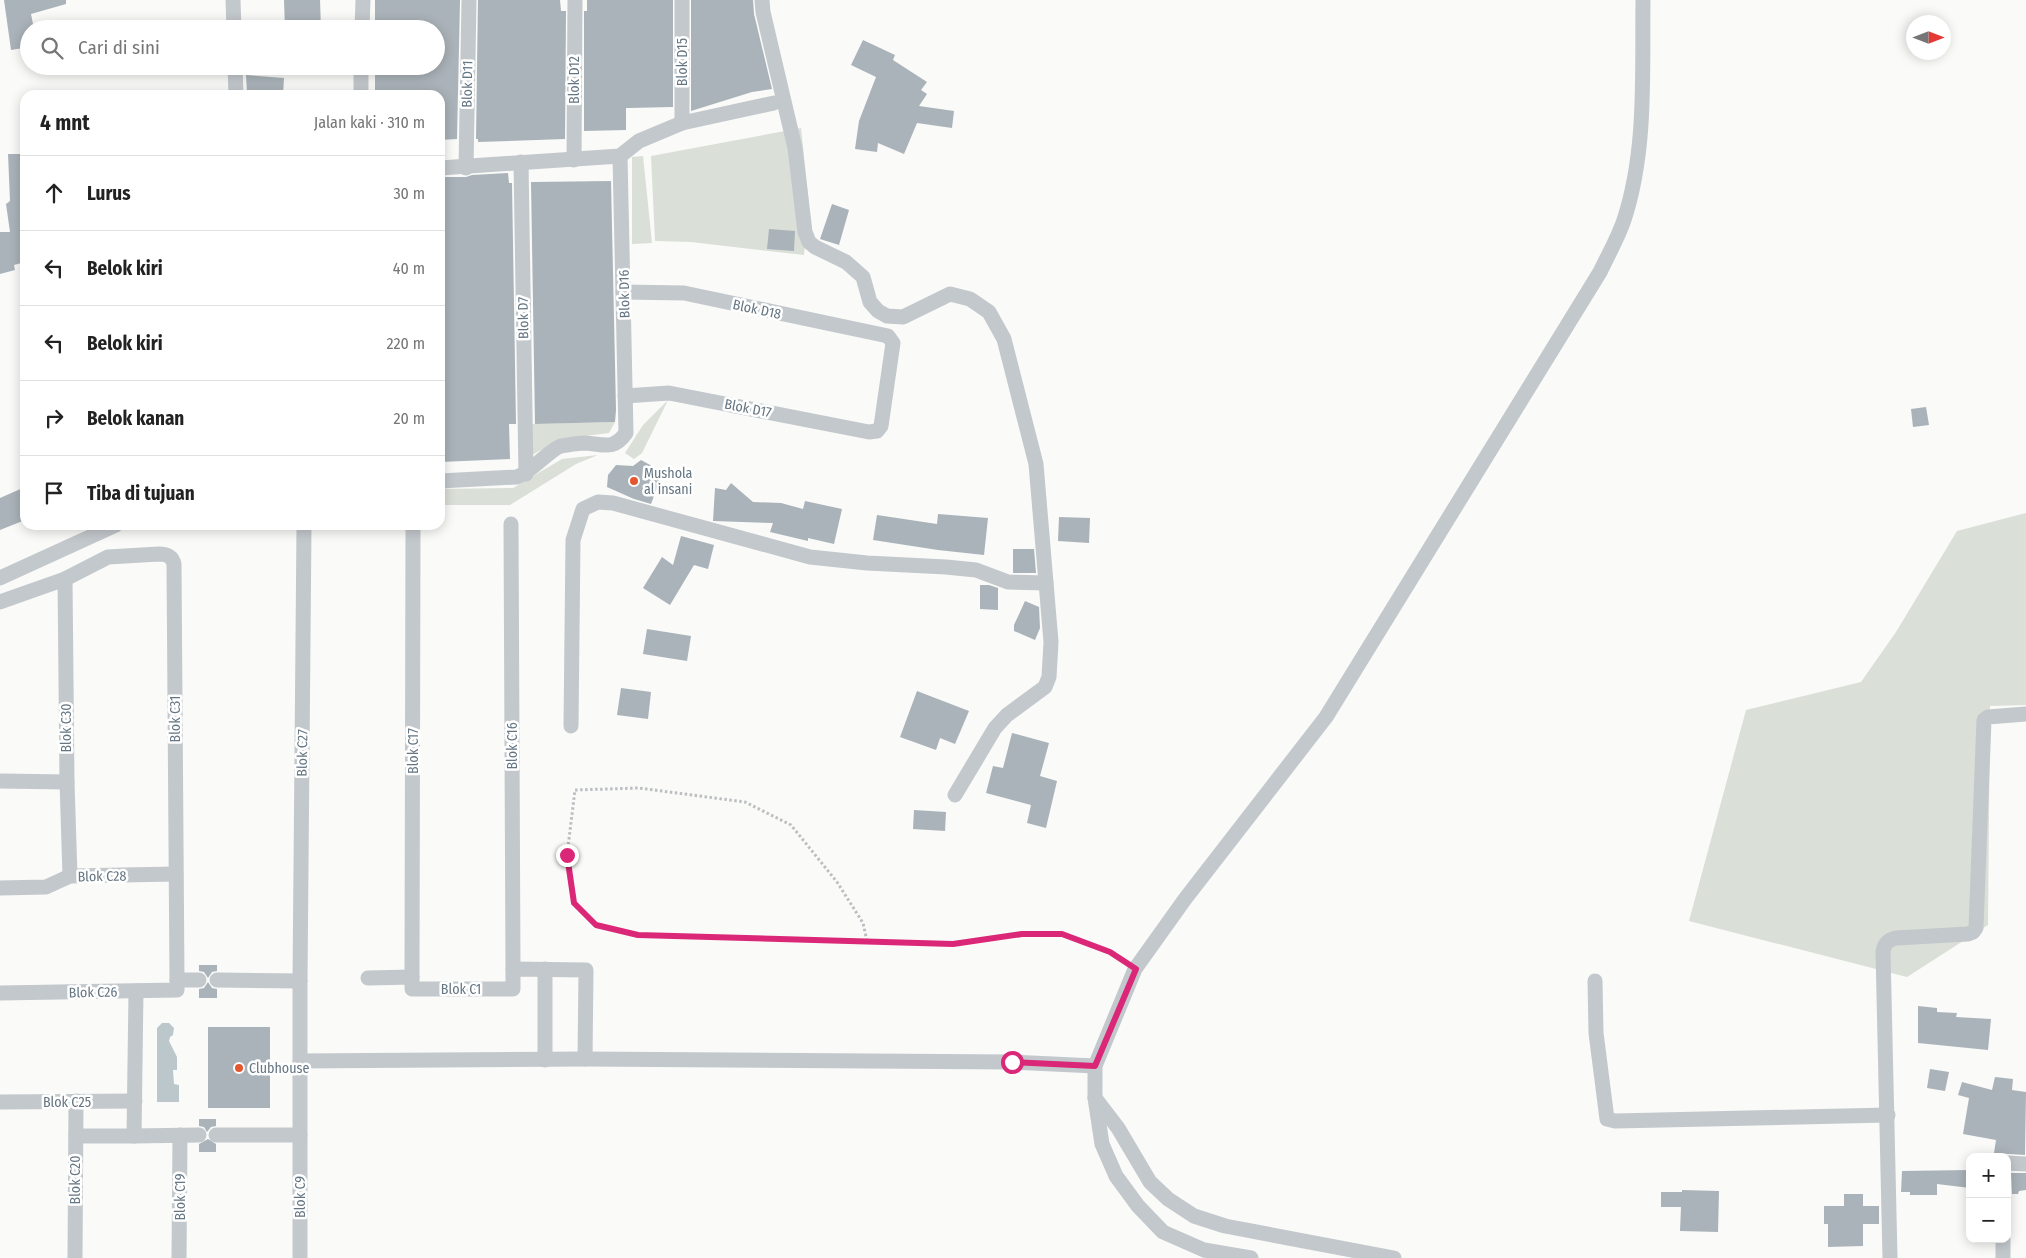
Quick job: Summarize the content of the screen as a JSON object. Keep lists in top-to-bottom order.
{
  "streets": {
    "street": [
      "Blok D15",
      "Blok D12",
      "Blok D11",
      "Blok D16",
      "Blok D18",
      "Blok D7",
      "Blok D17",
      "Blok C31",
      "Blok C30",
      "Blok C16",
      "Blok C17",
      "Blok C27",
      "Blok C28",
      "Blok C1",
      "Blok C26",
      "Blok C25",
      "Blok C20",
      "Blok C19",
      "Blok C9"
    ]
  },
  "crossings": [
    ["Blok D16", "Blok D18"],
    ["Blok D16", "Blok D7"],
    ["Blok D16", "Blok D17"],
    ["Blok D18", "Blok D17"],
    ["Blok C31", "Blok C30"],
    ["Blok C31", "Blok C28"],
    ["Blok C31", "Blok C26"],
    ["Blok C30", "Blok C28"],
    ["Blok C16", "Blok C1"],
    ["Blok C17", "Blok C1"],
    ["Blok C27", "Blok C9"],
    ["Blok C25", "Blok C20"]
  ],
  "places": ["Mushola al insani", "Clubhouse"],
  "north": "right",
  "page": {
    "search": "Cari di sini",
    "heading": ["4 mnt", "Jalan kaki · 310 m"],
    "list": [
      ["Lurus", "30 m"],
      ["Belok kiri", "40 m"],
      ["Belok kiri", "220 m"],
      ["Belok kanan", "20 m"],
      "Tiba di tujuan"
    ],
    "map_buttons": ["+", "−"]
  }
}
